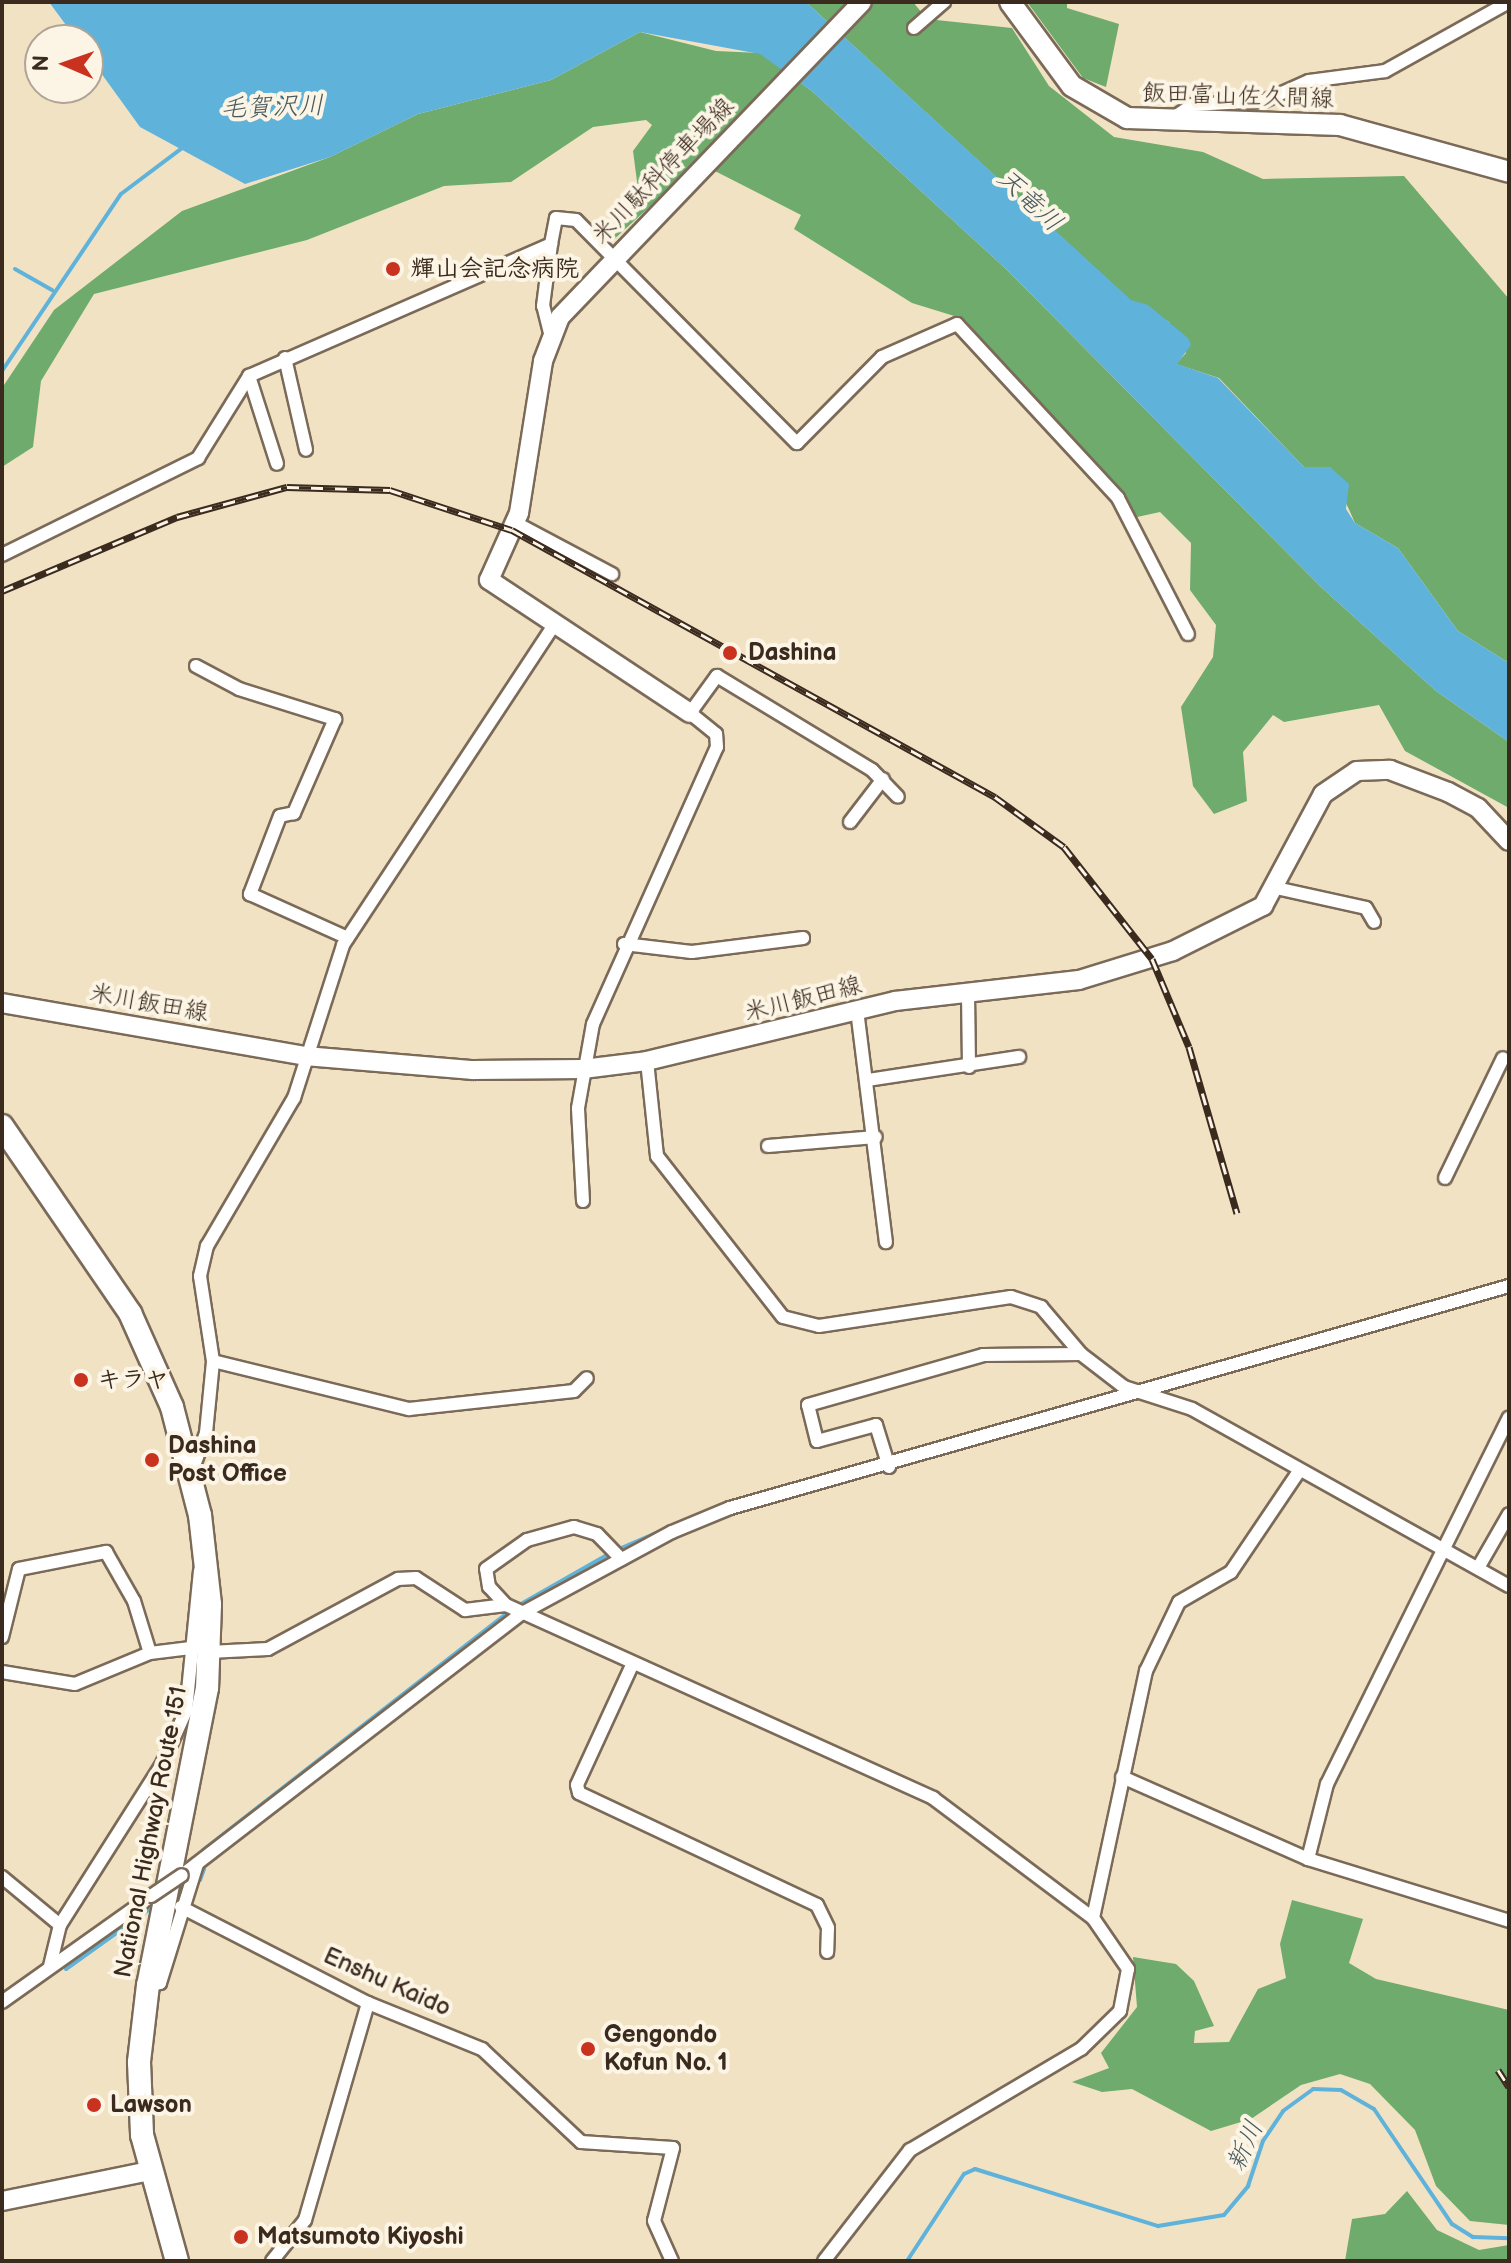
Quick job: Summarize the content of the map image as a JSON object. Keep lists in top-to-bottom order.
{
  "streets": {
    "highway": ["National Highway Route 151"],
    "main road": ["飯田富山佐久間線", "米川駄科停車場線", "米川飯田線"],
    "street": ["Enshu Kaido"]
  },
  "water": ["毛賀沢川", "天竜川", "新川"],
  "places": [
    "輝山会記念病院",
    "Dashina",
    "キラヤ",
    "Dashina Post Office",
    "Gengondo Kofun No. 1",
    "Lawson",
    "Matsumoto Kiyoshi"
  ],
  "north": "left"
}
